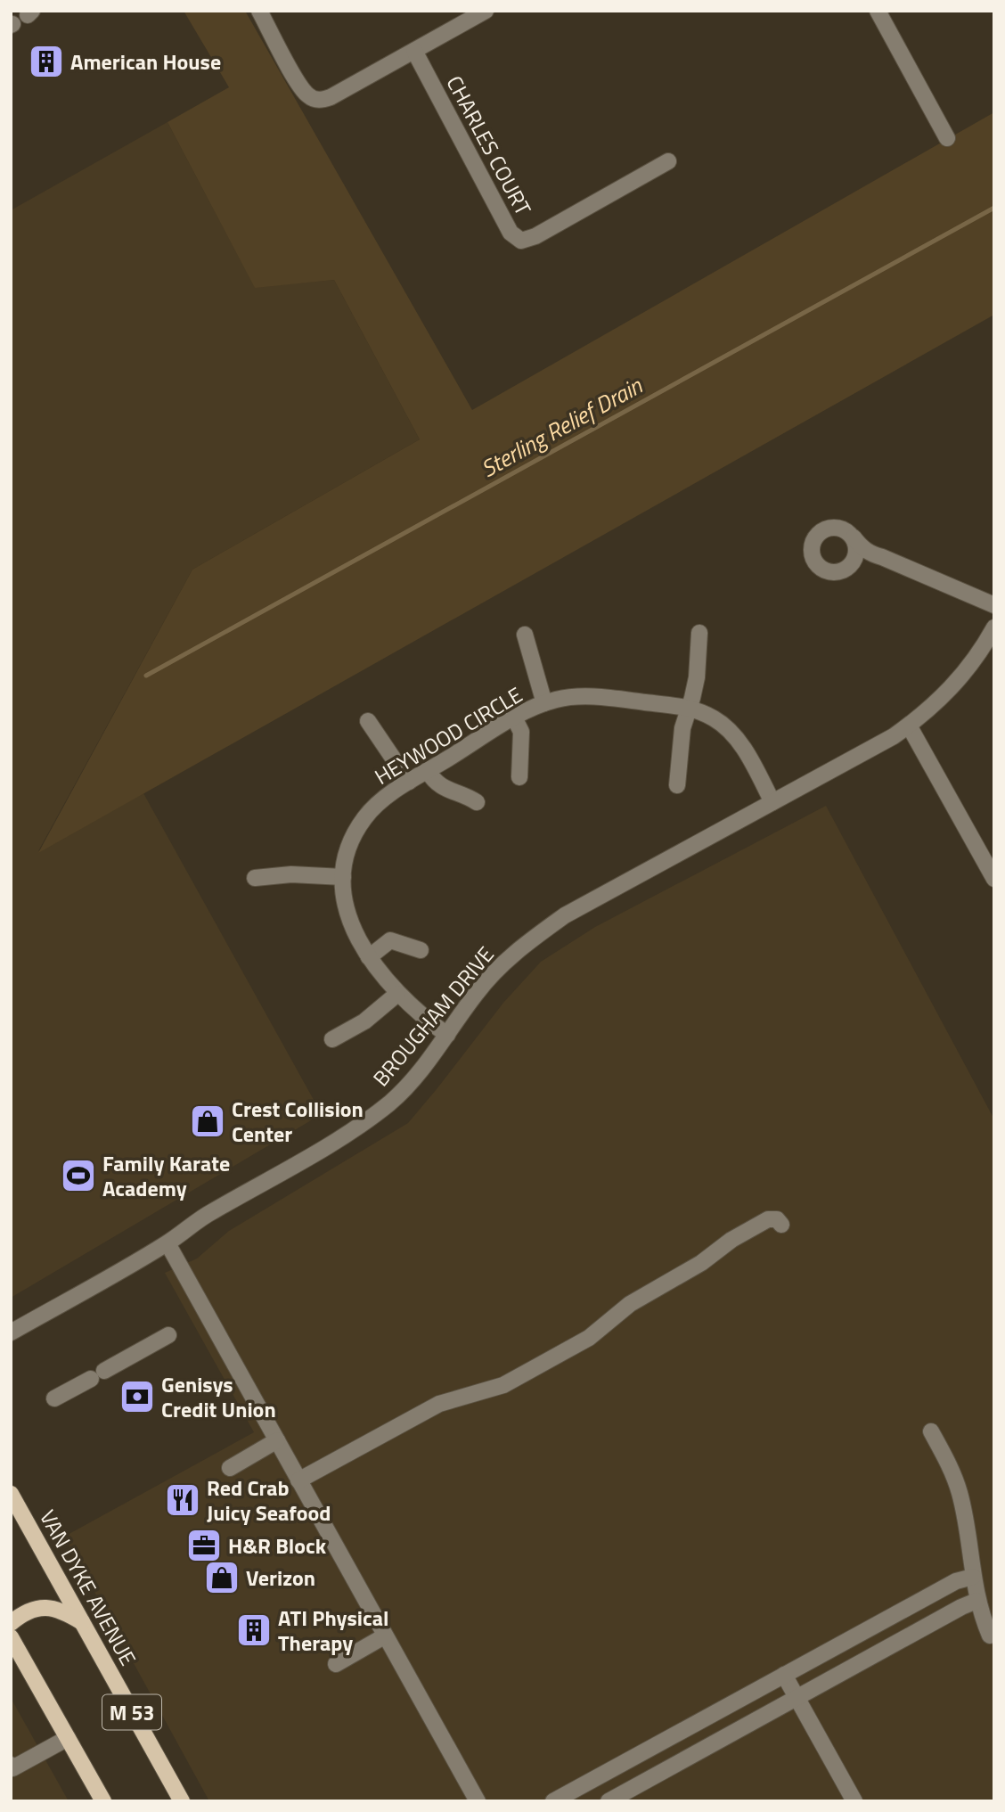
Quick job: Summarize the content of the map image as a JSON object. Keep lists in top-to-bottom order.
{
  "streets": {
    "main road": ["VAN DYKE AVENUE", "M 53"],
    "street": ["CHARLES COURT", "HEYWOOD CIRCLE", "BROUGHAM DRIVE"]
  },
  "crossings": [
    ["HEYWOOD CIRCLE", "BROUGHAM DRIVE"]
  ],
  "water": ["Sterling Relief Drain"],
  "places": {
    "building": ["American House", "ATI Physical Therapy"],
    "shop": ["Crest Collision Center", "Verizon"],
    "sports": ["Family Karate Academy"],
    "bank": ["Genisys Credit Union"],
    "restaurant": ["Red Crab Juicy Seafood"],
    "office": ["H&R Block"]
  }
}
